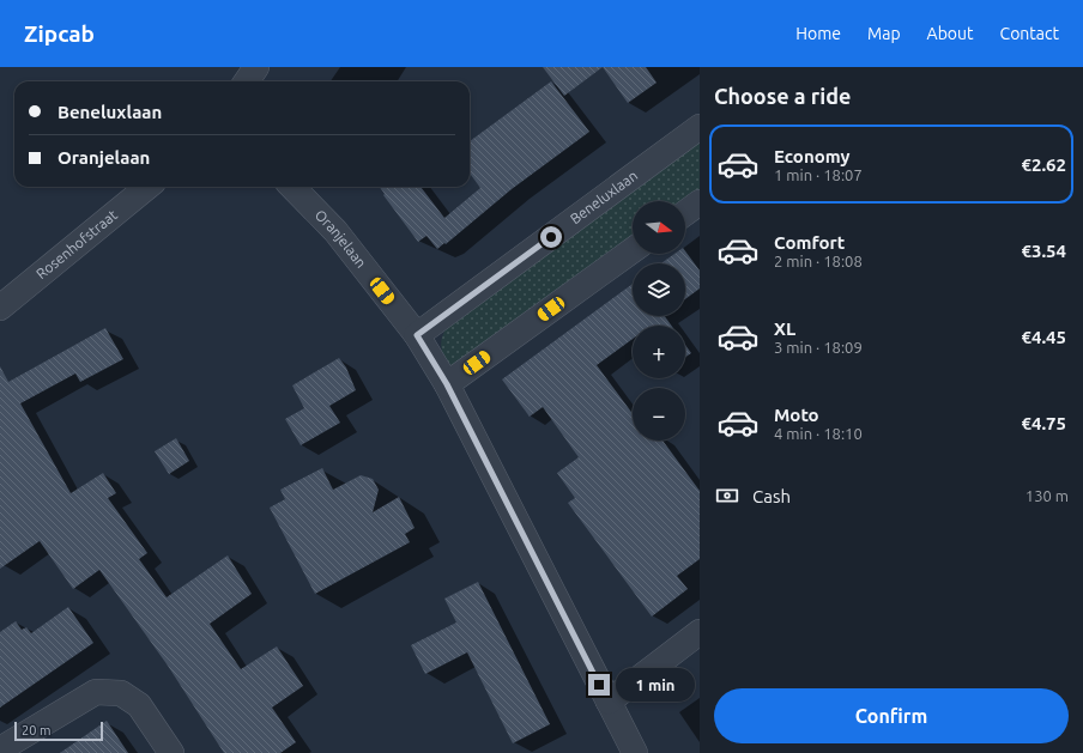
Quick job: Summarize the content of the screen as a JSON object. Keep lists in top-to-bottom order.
{
  "streets": {
    "street": ["Beneluxlaan", "Oranjelaan", "Rosenhofstraat"]
  },
  "crossings": [
    ["Beneluxlaan", "Oranjelaan"]
  ],
  "scale_bar": "20 m",
  "north": "right",
  "page": {
    "header": "Zipcab",
    "nav": [
      "Home",
      "Map",
      "About",
      "Contact"
    ],
    "heading": "Choose a ride",
    "banner": ["Beneluxlaan", "Oranjelaan"],
    "list": [
      {
        "name": "Economy",
        "note": "1 min · 18:07",
        "value": "€2.62"
      },
      {
        "name": "Comfort",
        "note": "2 min · 18:08",
        "value": "€3.54"
      },
      {
        "name": "XL",
        "note": "3 min · 18:09",
        "value": "€4.45"
      },
      {
        "name": "Moto",
        "note": "4 min · 18:10",
        "value": "€4.75"
      }
    ],
    "map_buttons": ["+", "−"],
    "pay": ["Cash", "130 m"],
    "bubble": "1 min",
    "buttons": "Confirm",
    "scale": "20 m"
  }
}
